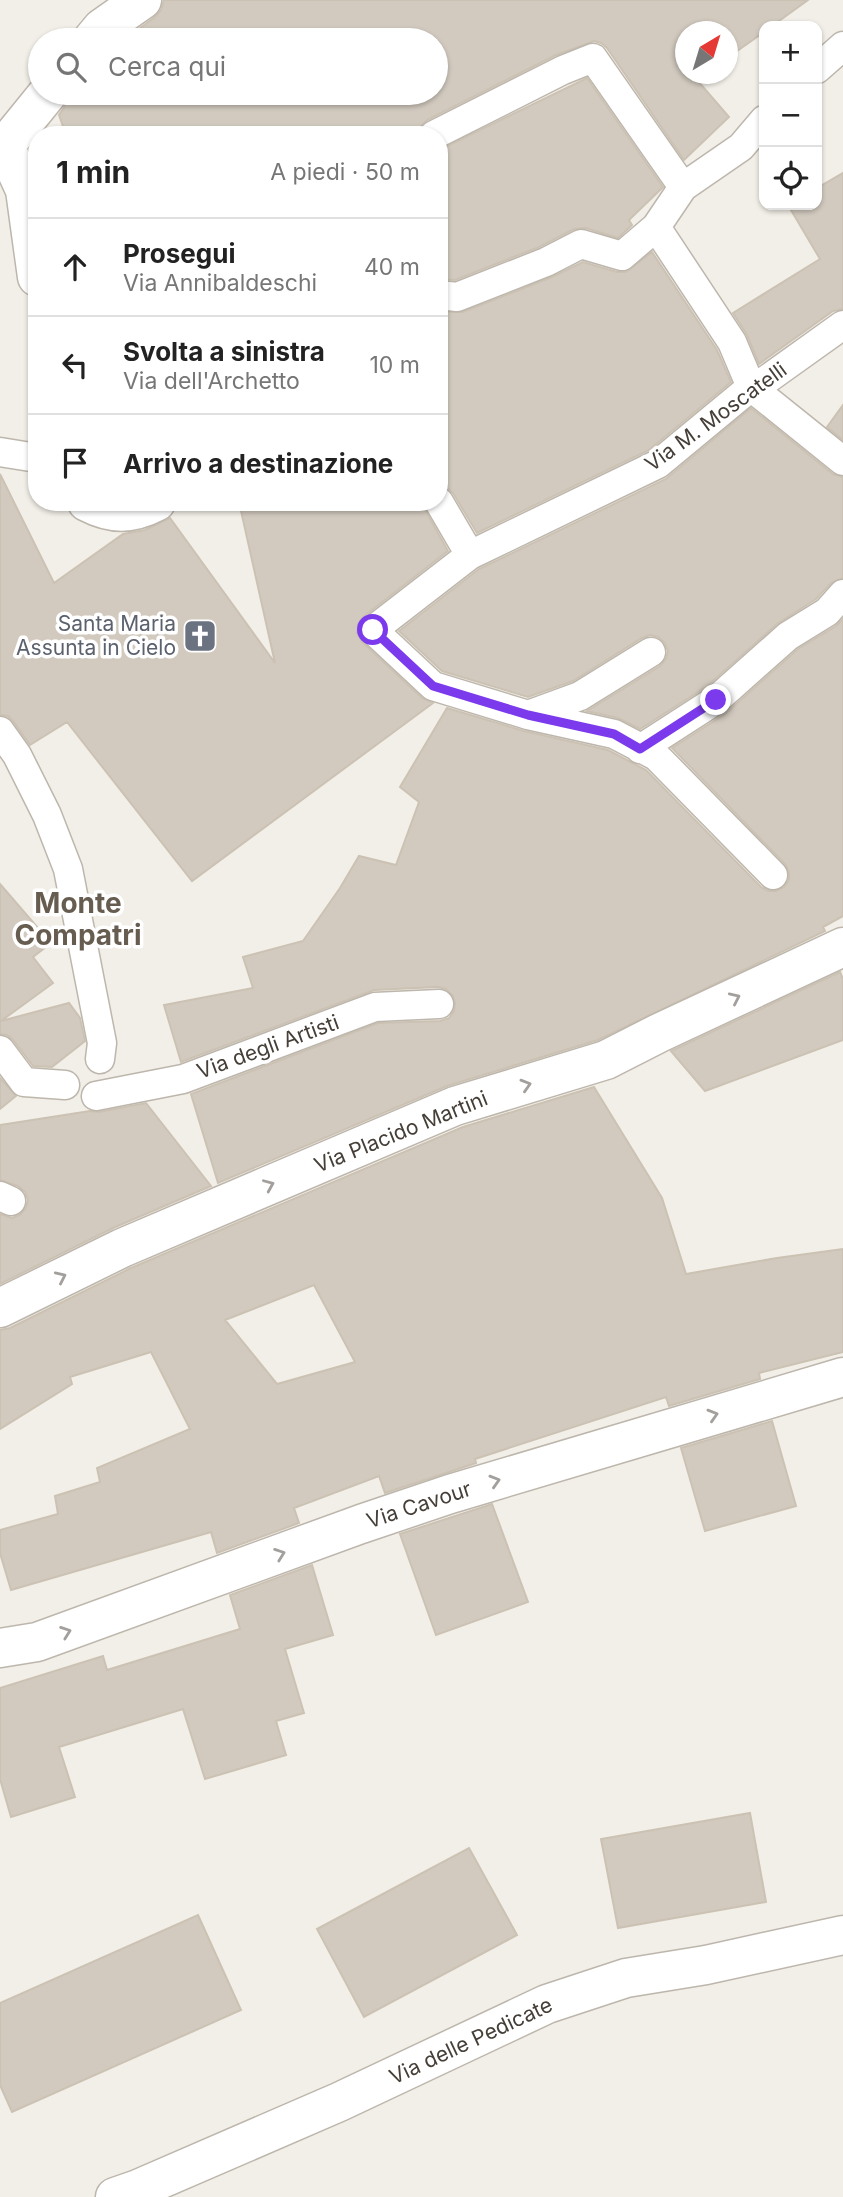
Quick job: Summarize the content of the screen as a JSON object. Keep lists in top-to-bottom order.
{
  "streets": {
    "street": ["Via Placido Martini", "Via Cavour", "Via delle Pedicate"],
    "lane": ["Via M. Moscatelli", "Via degli Artisti"]
  },
  "one_way": ["Via Placido Martini", "Via Cavour"],
  "districts": ["Monte Compatri"],
  "places": {
    "church": ["Santa Maria Assunta in Cielo"]
  },
  "north": "top right",
  "page": {
    "map_buttons": ["+", "−"],
    "search": "Cerca qui",
    "heading": ["1 min", "A piedi · 50 m"],
    "list": [
      ["Prosegui", "Via Annibaldeschi", "40 m"],
      ["Svolta a sinistra", "Via dell'Archetto", "10 m"],
      "Arrivo a destinazione"
    ]
  }
}
